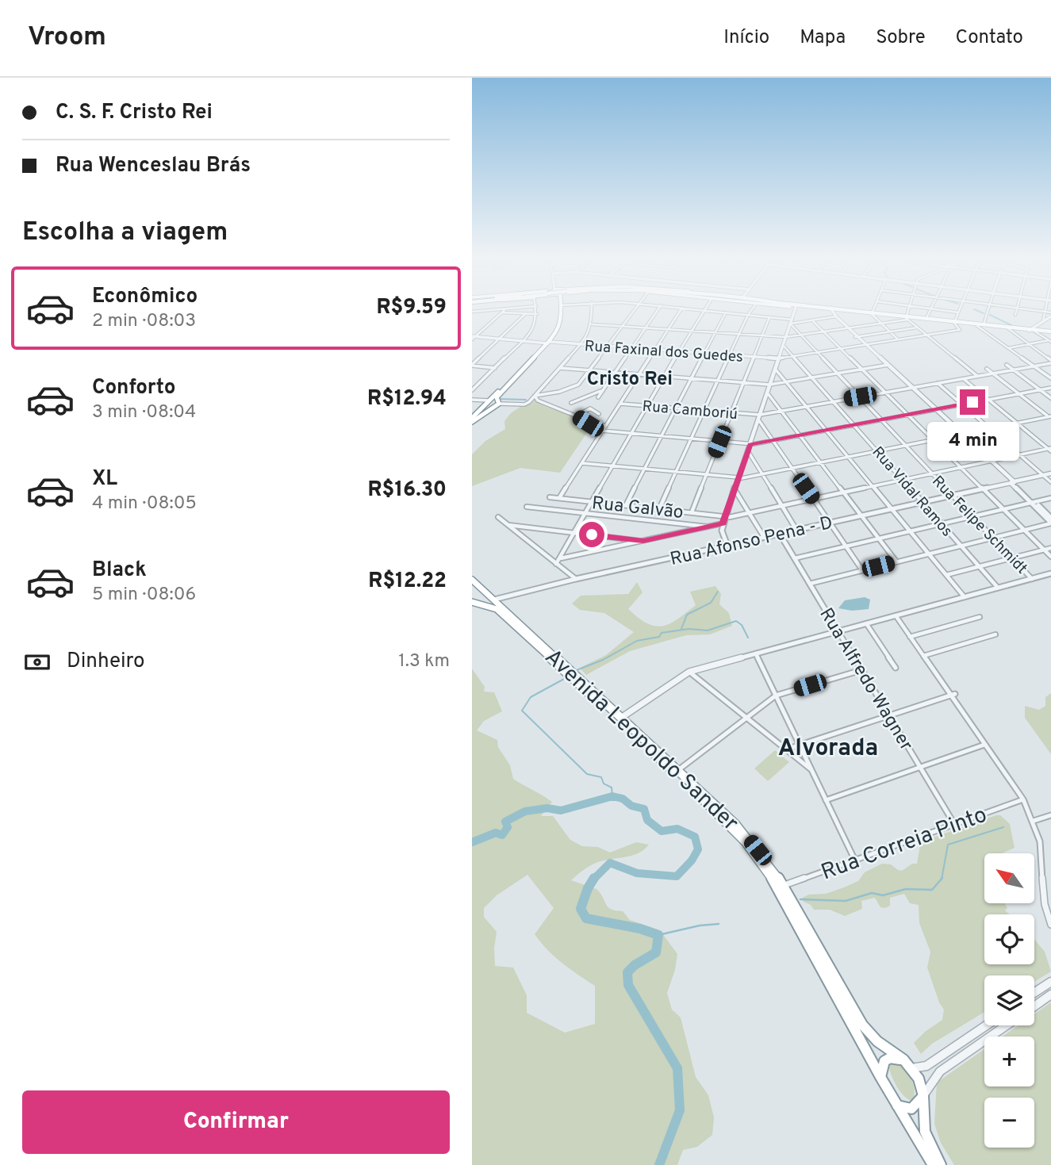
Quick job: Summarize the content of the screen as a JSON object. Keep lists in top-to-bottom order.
{
  "streets": {
    "main road": ["Avenida Leopoldo Sander"],
    "street": [
      "Rua Faxinal dos Guedes",
      "Rua Camboriú",
      "Rua Vidal Ramos",
      "Rua Galvão",
      "Rua Felipe Schmidt",
      "Rua Afonso Pena - D",
      "Rua Alfredo Wagner",
      "Rua Correia Pinto"
    ]
  },
  "crossings": [
    ["Rua Camboriú", "Rua Vidal Ramos"],
    ["Rua Camboriú", "Rua Felipe Schmidt"],
    ["Rua Vidal Ramos", "Rua Galvão"],
    ["Rua Vidal Ramos", "Rua Afonso Pena - D"],
    ["Rua Galvão", "Rua Felipe Schmidt"],
    ["Rua Felipe Schmidt", "Rua Afonso Pena - D"],
    ["Rua Afonso Pena - D", "Rua Alfredo Wagner"],
    ["Rua Afonso Pena - D", "Avenida Leopoldo Sander"],
    ["Rua Alfredo Wagner", "Rua Correia Pinto"],
    ["Avenida Leopoldo Sander", "Rua Correia Pinto"]
  ],
  "districts": ["Cristo Rei", "Alvorada"],
  "north": "top left",
  "page": {
    "header": "Vroom",
    "nav": [
      "Início",
      "Mapa",
      "Sobre",
      "Contato"
    ],
    "banner": ["C. S. F. Cristo Rei", "Rua Wenceslau Brás"],
    "heading": "Escolha a viagem",
    "list": [
      {
        "name": "Econômico",
        "note": "2 min · 08:03",
        "value": "R$9.59"
      },
      {
        "name": "Conforto",
        "note": "3 min · 08:04",
        "value": "R$12.94"
      },
      {
        "name": "XL",
        "note": "4 min · 08:05",
        "value": "R$16.30"
      },
      {
        "name": "Black",
        "note": "5 min · 08:06",
        "value": "R$12.22"
      }
    ],
    "bubble": "4 min",
    "pay": ["Dinheiro", "1.3 km"],
    "map_buttons": ["+", "−"],
    "buttons": "Confirmar"
  }
}
